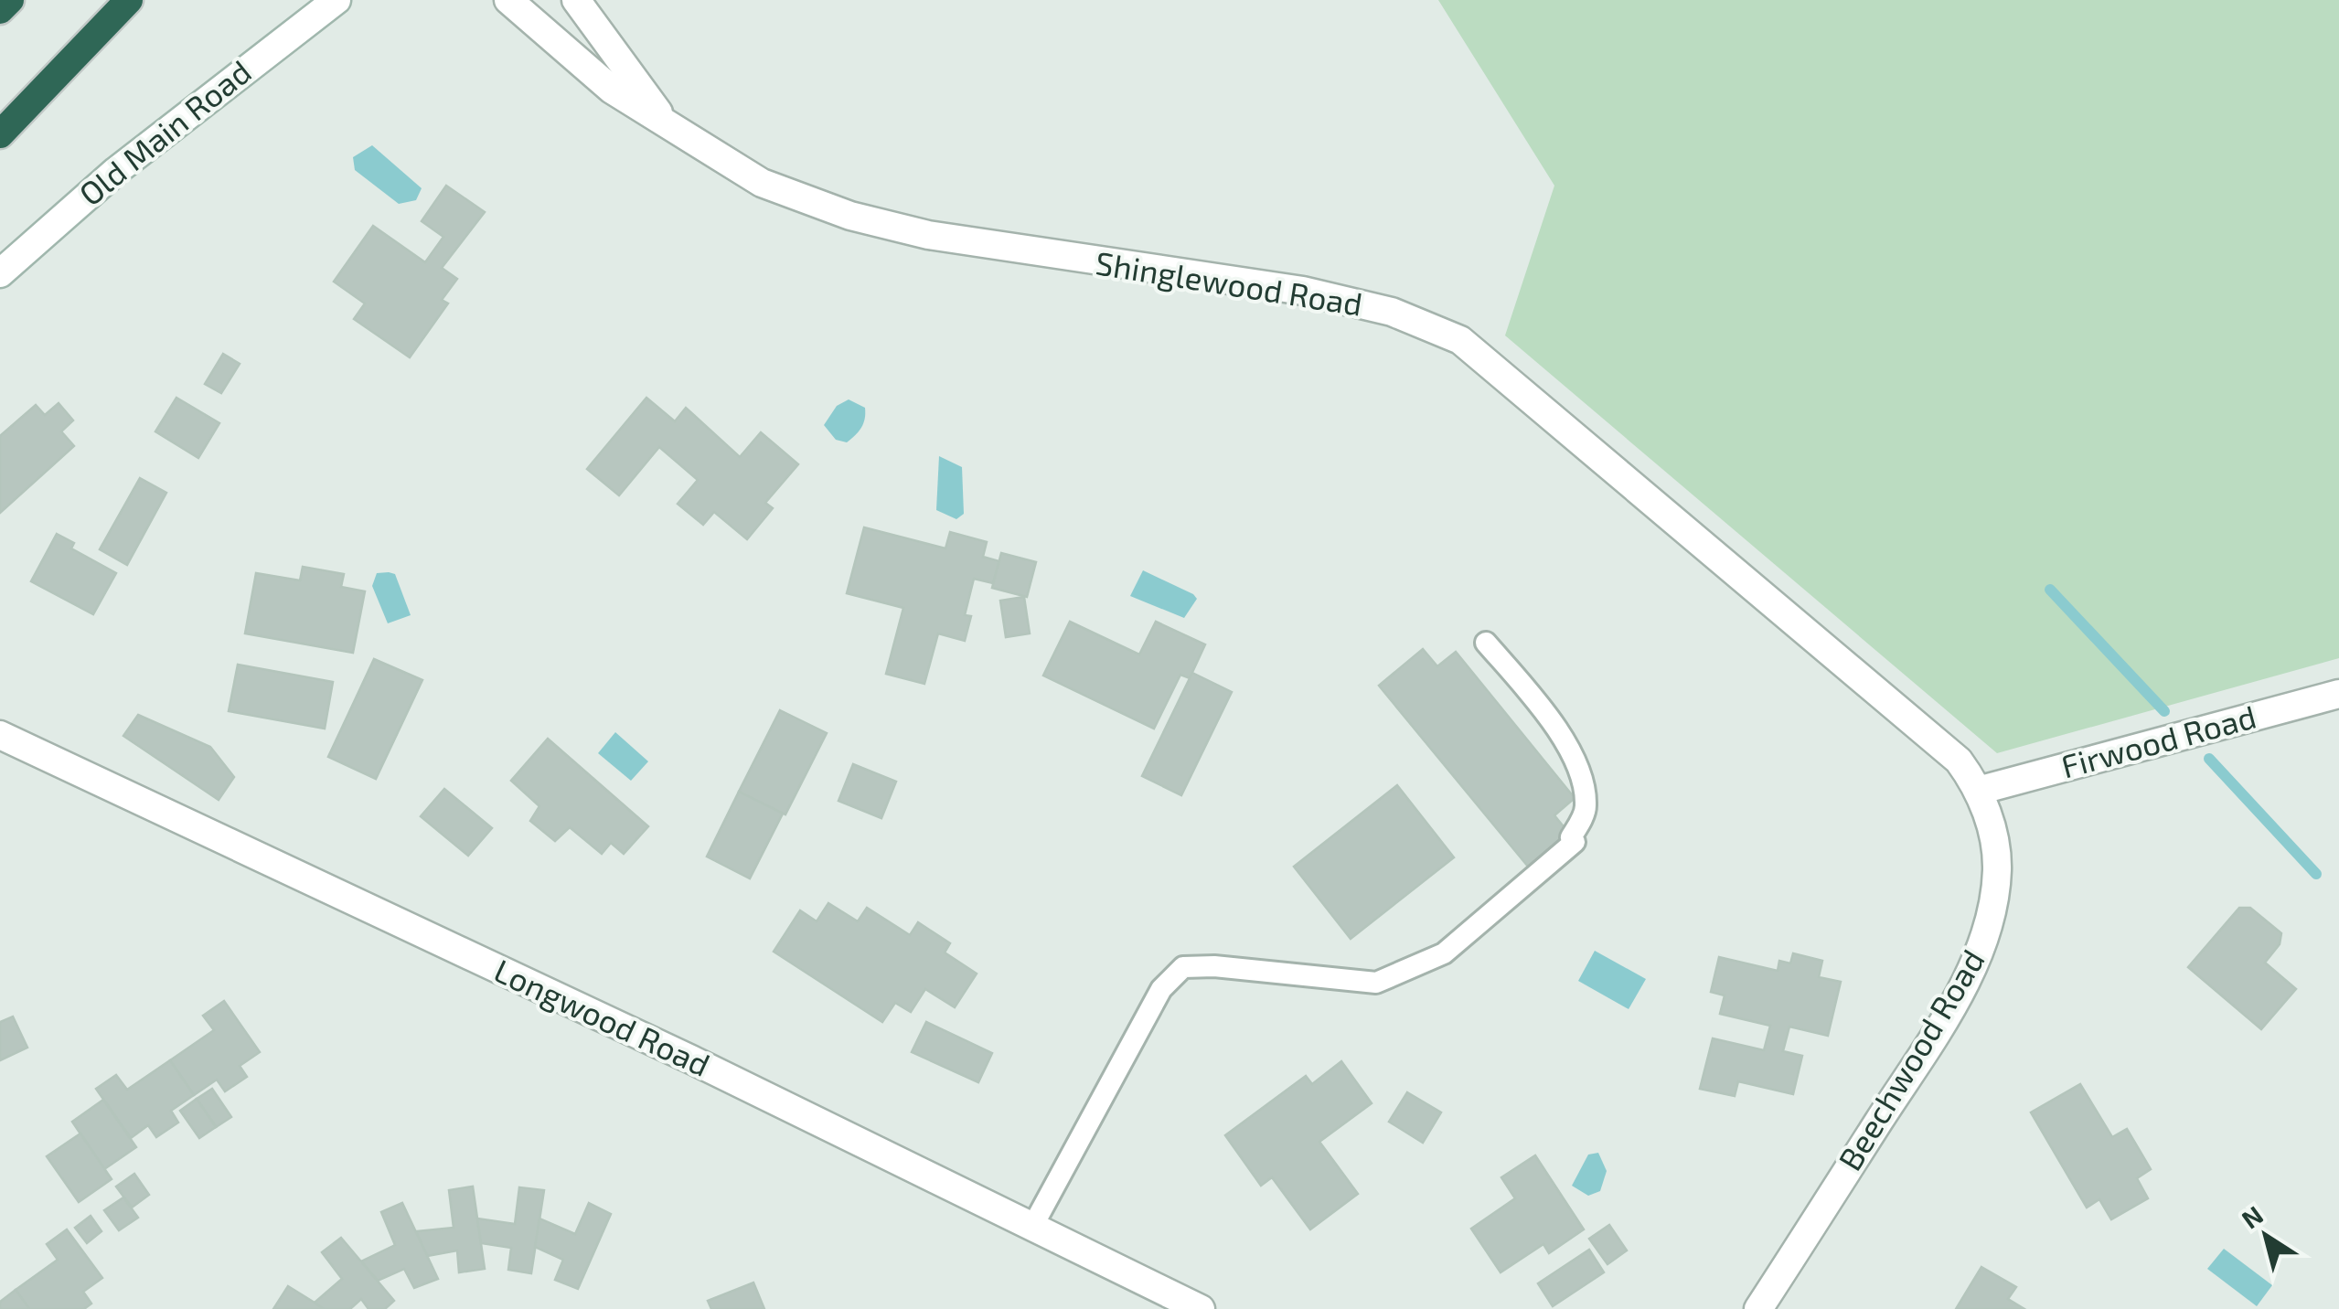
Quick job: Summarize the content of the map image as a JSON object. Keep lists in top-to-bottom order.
{
  "streets": {
    "street": [
      "Old Main Road",
      "Shinglewood Road",
      "Firwood Road",
      "Longwood Road",
      "Beechwood Road"
    ]
  },
  "crossings": [
    ["Shinglewood Road", "Firwood Road"],
    ["Shinglewood Road", "Beechwood Road"],
    ["Firwood Road", "Beechwood Road"]
  ],
  "north": "top left"
}
